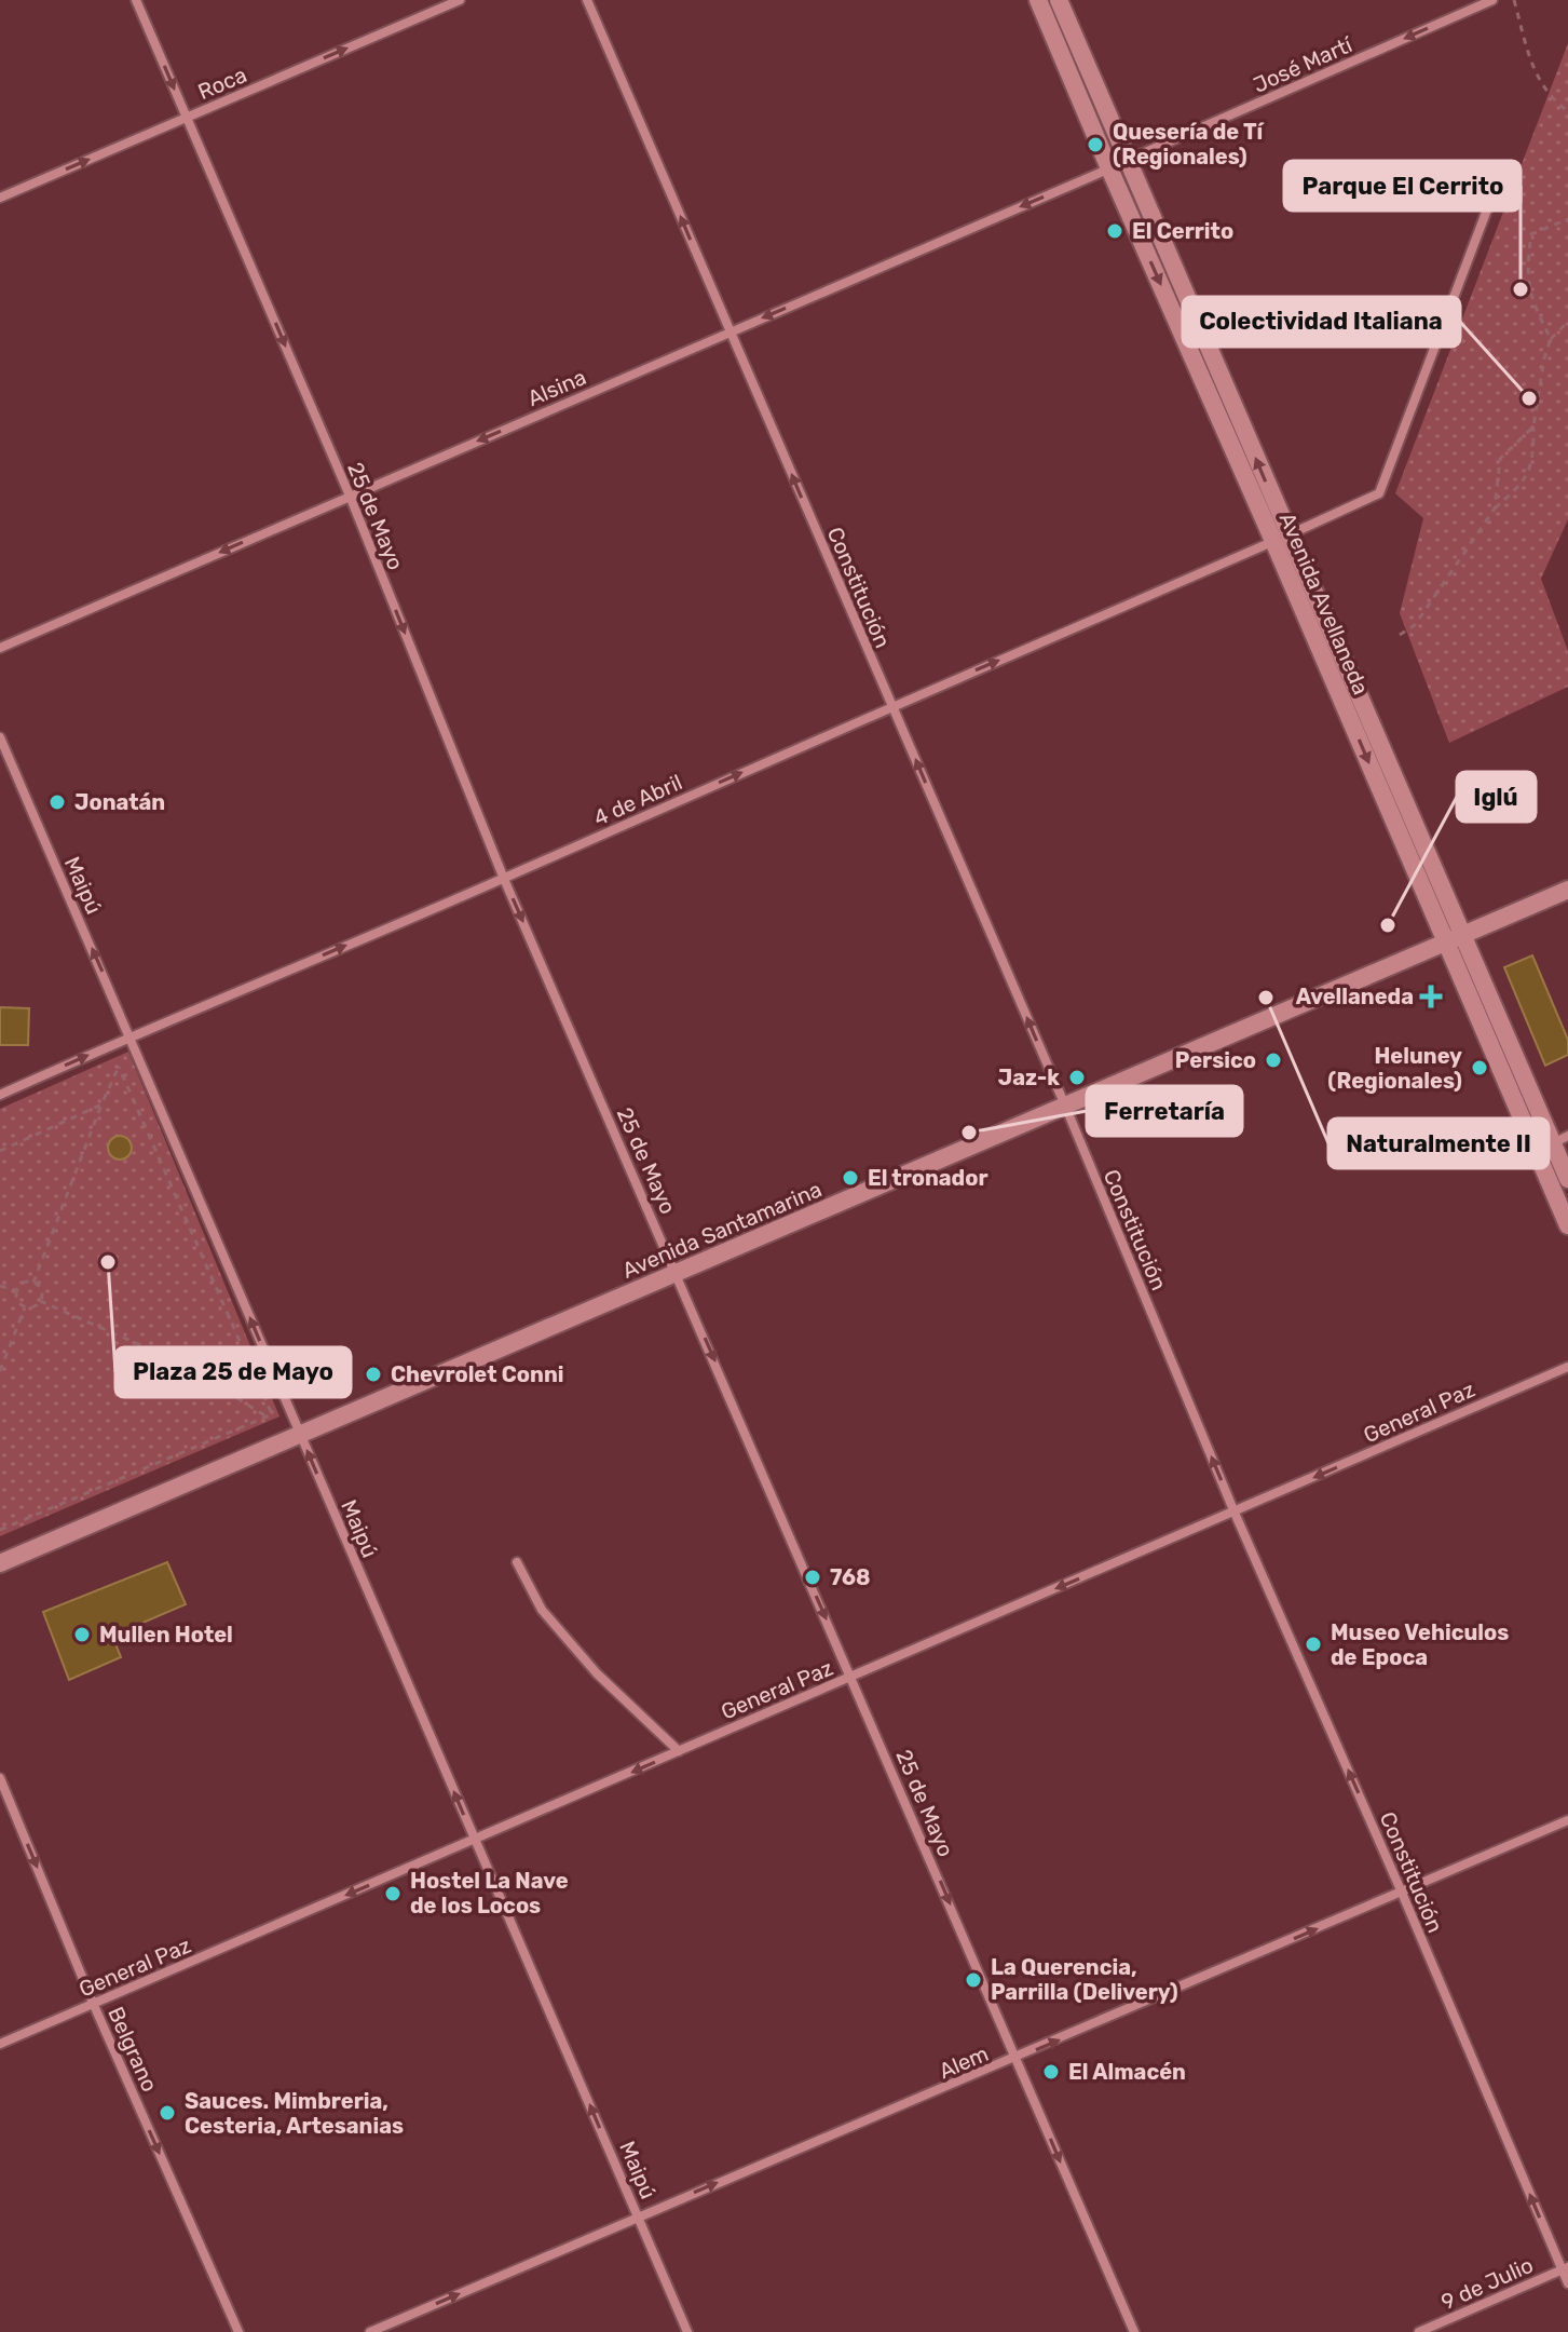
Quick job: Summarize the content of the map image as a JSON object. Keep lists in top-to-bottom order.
{
  "streets": {
    "main road": ["Avenida Avellaneda", "Avenida Santamarina"],
    "street": [
      "José Martí",
      "Roca",
      "Alsina",
      "25 de Mayo",
      "Constitución",
      "4 de Abril",
      "Maipú",
      "General Paz",
      "Belgrano",
      "Alem",
      "9 de Julio"
    ]
  },
  "crossings": [
    ["José Martí", "Alsina"],
    ["José Martí", "Avenida Avellaneda"],
    ["Roca", "25 de Mayo"],
    ["Alsina", "25 de Mayo"],
    ["Alsina", "Constitución"],
    ["Alsina", "Avenida Avellaneda"],
    ["25 de Mayo", "4 de Abril"],
    ["25 de Mayo", "Avenida Santamarina"],
    ["25 de Mayo", "General Paz"],
    ["25 de Mayo", "Alem"],
    ["Constitución", "4 de Abril"],
    ["Constitución", "Avenida Santamarina"],
    ["Constitución", "General Paz"],
    ["Constitución", "Alem"],
    ["Constitución", "9 de Julio"],
    ["Avenida Avellaneda", "4 de Abril"],
    ["Avenida Avellaneda", "Avenida Santamarina"],
    ["4 de Abril", "Maipú"],
    ["Maipú", "Avenida Santamarina"],
    ["Maipú", "General Paz"],
    ["Maipú", "Alem"],
    ["General Paz", "Belgrano"]
  ],
  "one_way": [
    "José Martí",
    "Roca",
    "Alsina",
    "25 de Mayo",
    "Constitución",
    "4 de Abril",
    "Maipú",
    "General Paz",
    "Belgrano",
    "Alem"
  ],
  "places": {
    "other": [
      "Quesería de Tí (Regionales)",
      "El Cerrito",
      "Parque El Cerrito",
      "Colectividad Italiana",
      "Jonatán",
      "Iglú",
      "Naturalmente II",
      "Persico",
      "Heluney (Regionales)",
      "Jaz-k",
      "Ferretaría",
      "El tronador",
      "Plaza 25 de Mayo",
      "Chevrolet Conni",
      "768",
      "Mullen Hotel",
      "Museo Vehiculos de Epoca",
      "Hostel La Nave de los Locos",
      "La Querencia, Parrilla (Delivery)",
      "El Almacén",
      "Sauces. Mimbreria, Cesteria, Artesanias"
    ],
    "health": ["Avellaneda"]
  }
}
